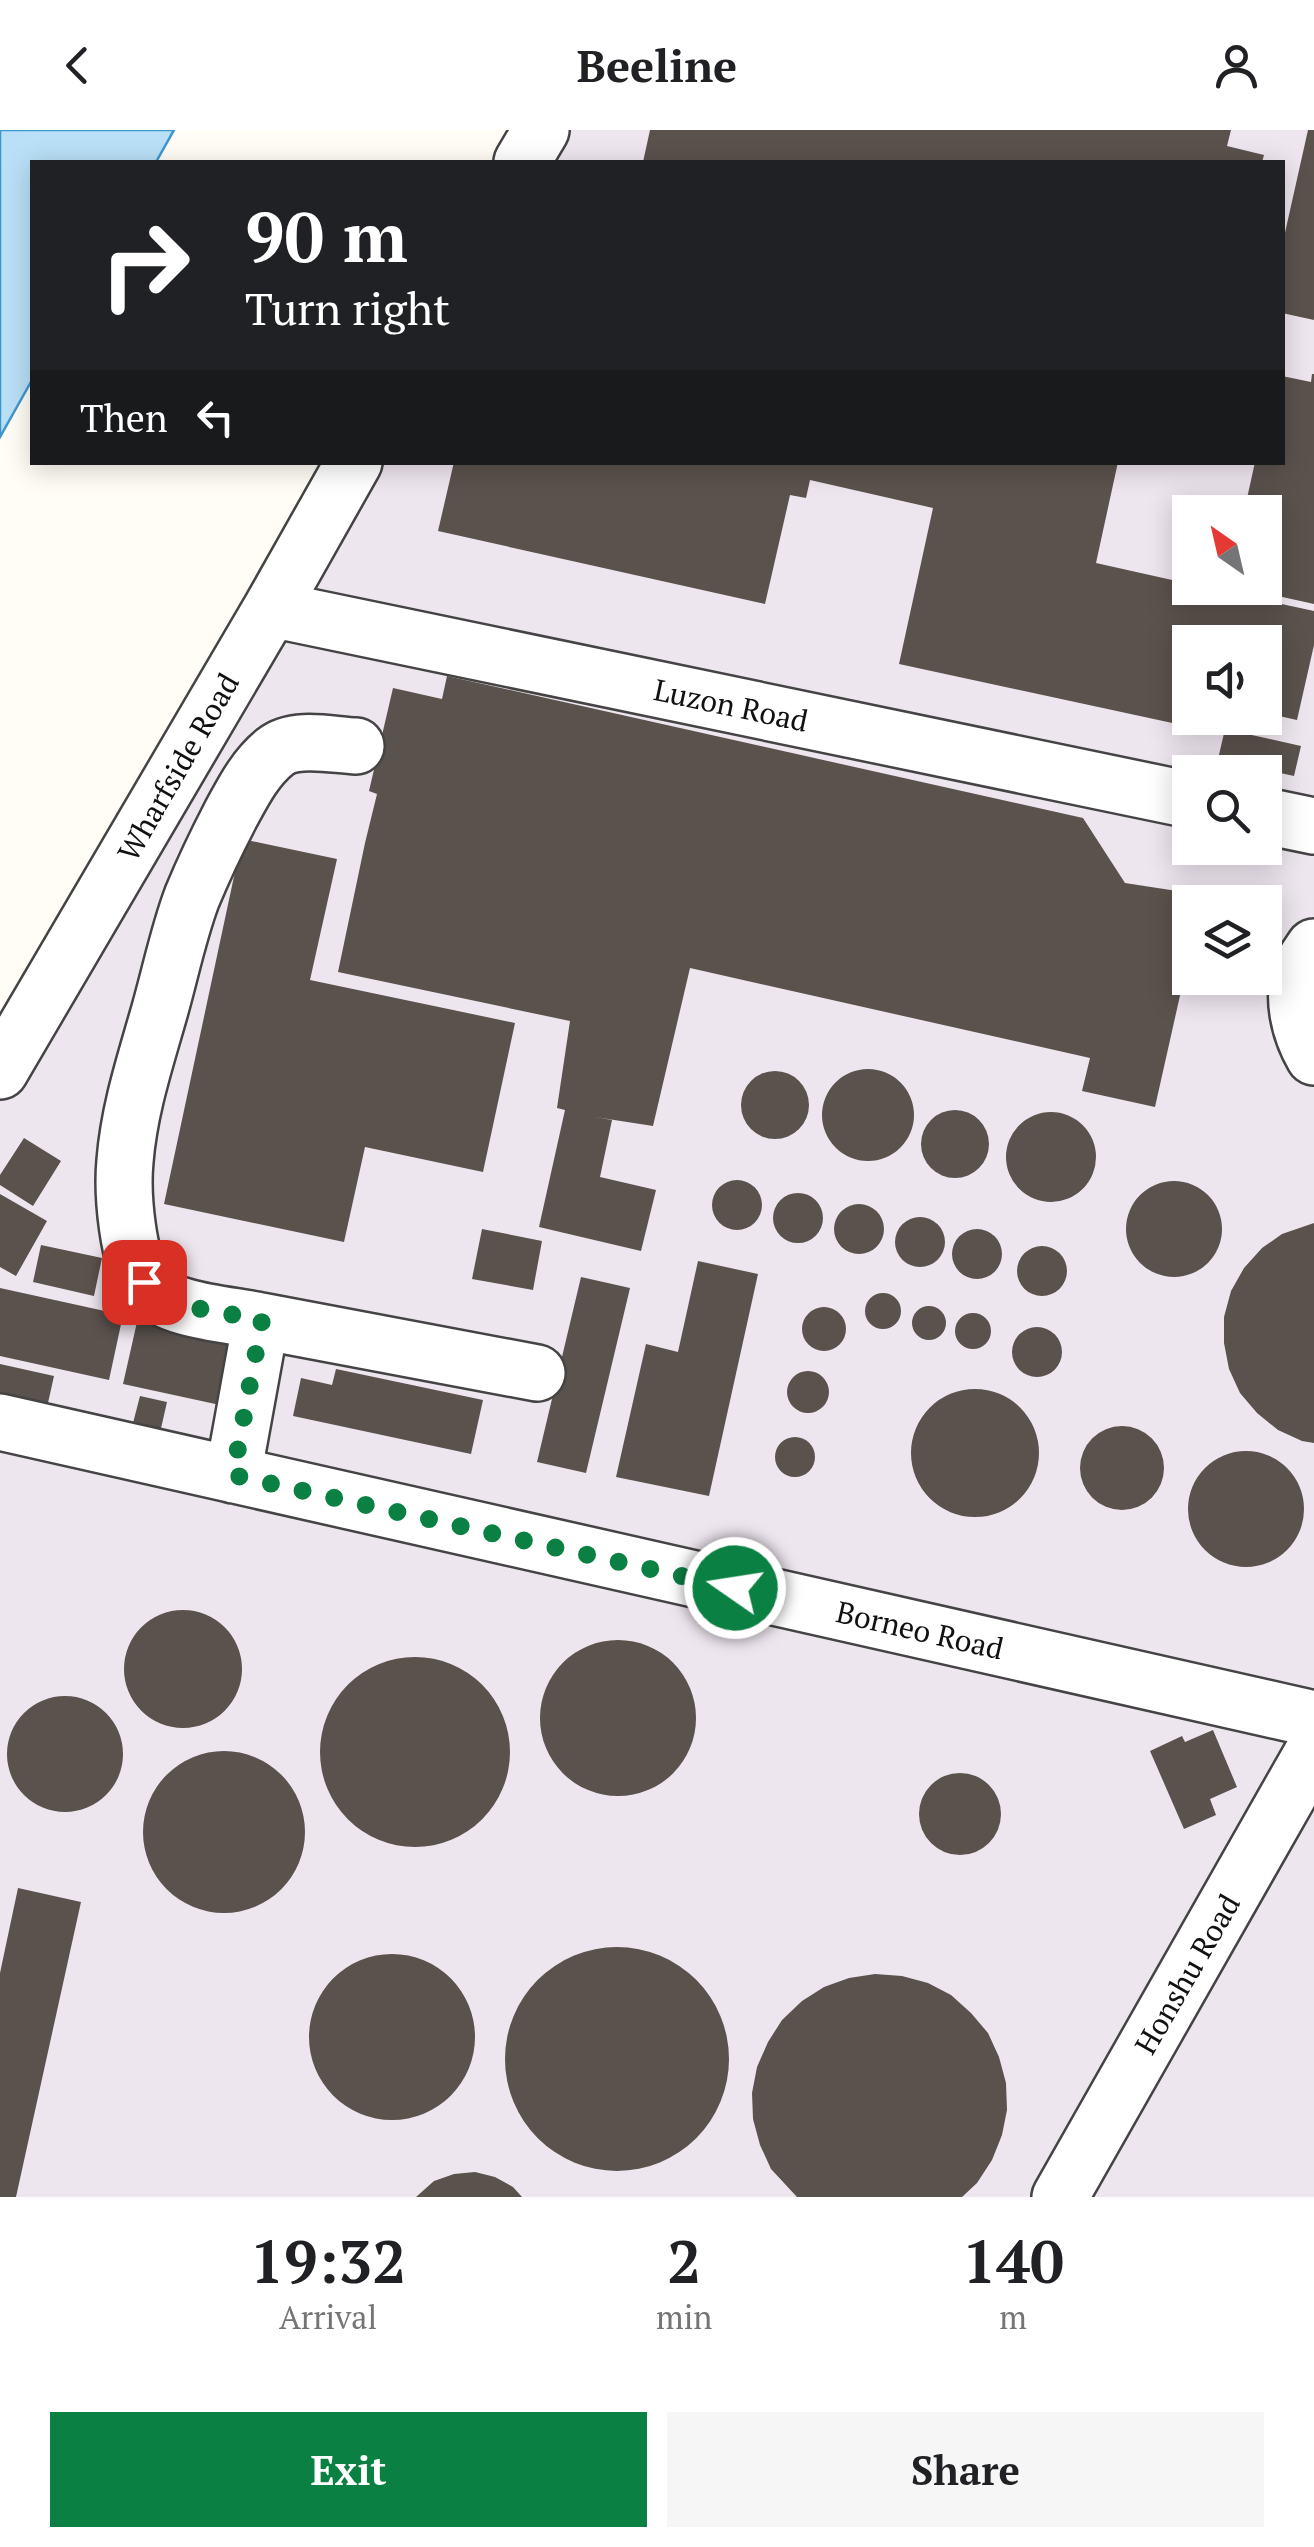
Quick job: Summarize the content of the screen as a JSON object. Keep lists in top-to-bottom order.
{
  "streets": {
    "street": [
      "Luzon Road",
      "Wharfside Road",
      "Borneo Road",
      "Honshu Road"
    ]
  },
  "crossings": [
    ["Luzon Road", "Wharfside Road"]
  ],
  "north": "top left",
  "page": {
    "header": "Beeline",
    "turn": ["90 m", "Turn right"],
    "then": "Then",
    "eta": [
      "19:32",
      "Arrival",
      "2",
      "min",
      "140",
      "m"
    ],
    "buttons": ["Exit", "Share"]
  }
}
